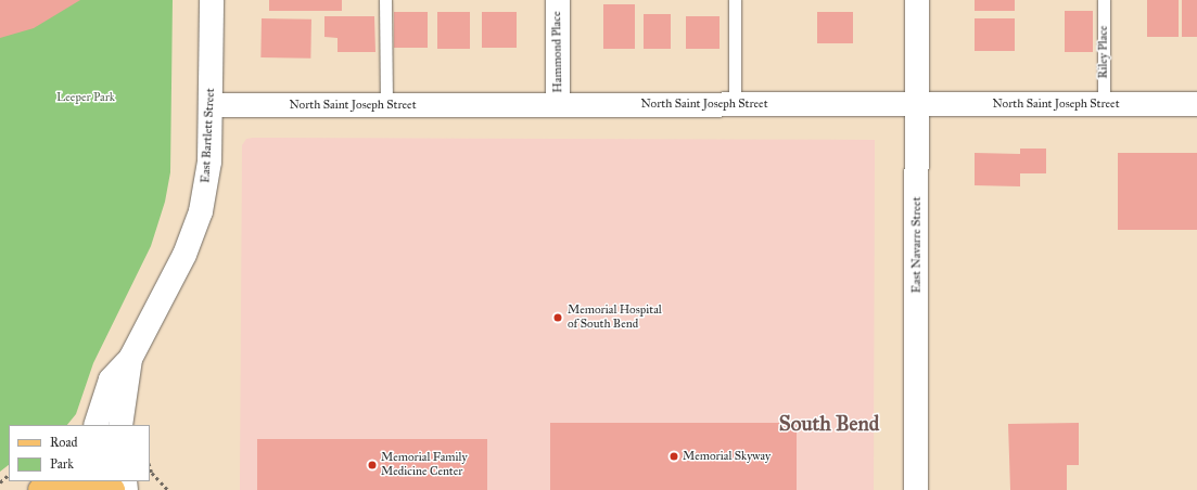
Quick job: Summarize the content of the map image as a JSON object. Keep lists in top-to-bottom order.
{
  "streets": {
    "street": [
      "Hammond Place",
      "North Saint Joseph Street",
      "East Bartlett Street",
      "East Navarre Street"
    ],
    "lane": ["Riley Place"]
  },
  "crossings": [
    ["Hammond Place", "North Saint Joseph Street"],
    ["Riley Place", "North Saint Joseph Street"],
    ["North Saint Joseph Street", "East Bartlett Street"],
    ["North Saint Joseph Street", "East Navarre Street"]
  ],
  "districts": ["South Bend"],
  "parks": ["Leeper Park"],
  "places": ["Memorial Hospital of South Bend", "Memorial Skyway", "Memorial Family Medicine Center"],
  "legend": ["Road", "Park"]
}
